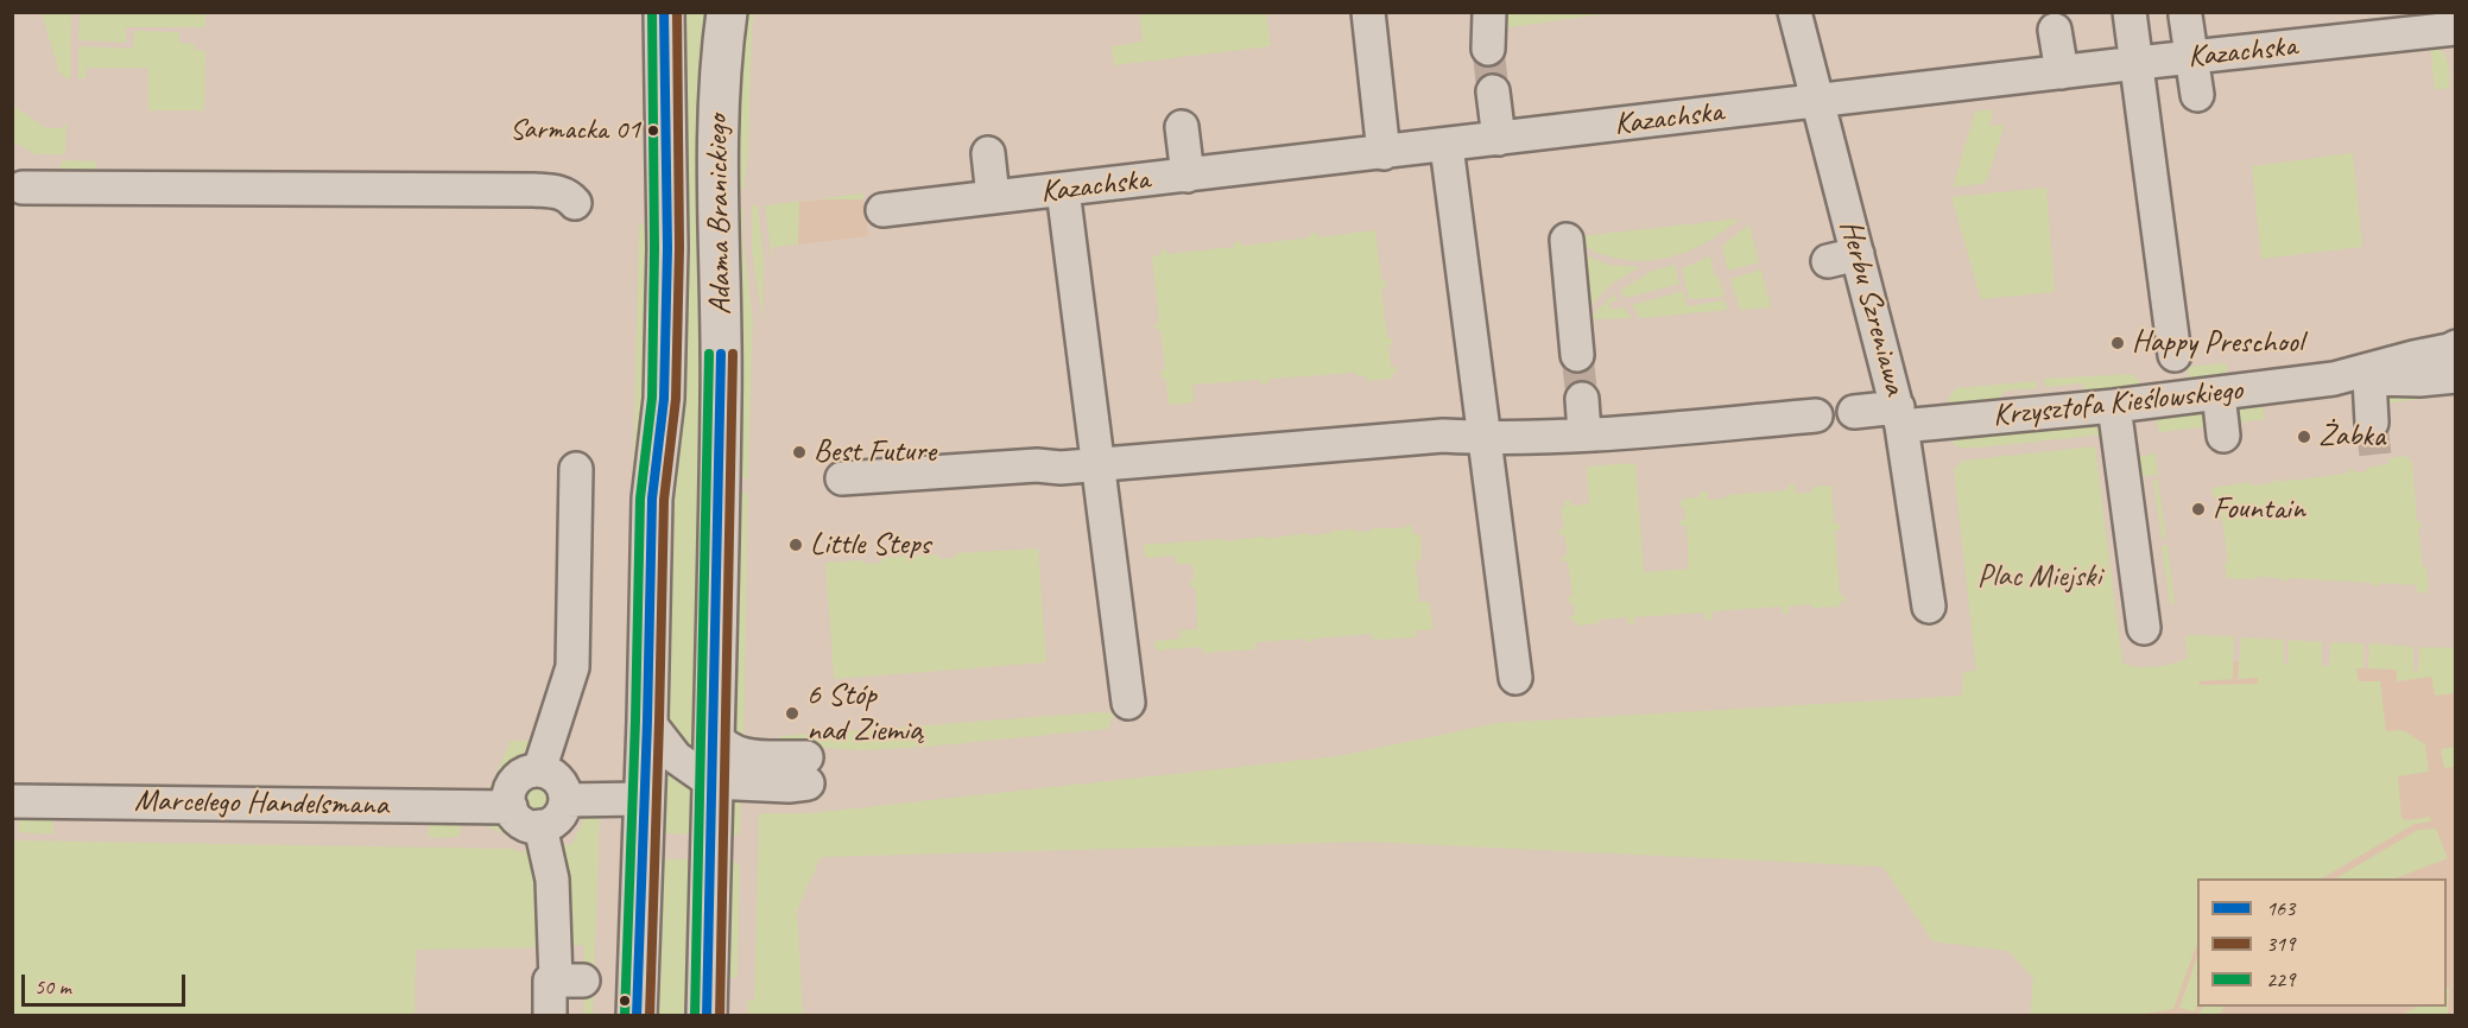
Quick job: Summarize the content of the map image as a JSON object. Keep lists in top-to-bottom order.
{
  "streets": {
    "main road": ["Adama Branickiego"],
    "street": [
      "Kazachska",
      "Herbu Szreniawa",
      "Krzysztofa Kieślowskiego",
      "Marcelego Handelsmana"
    ]
  },
  "crossings": [
    ["Kazachska", "Herbu Szreniawa"],
    ["Herbu Szreniawa", "Krzysztofa Kieślowskiego"]
  ],
  "parks": ["Plac Miejski"],
  "places": [
    "Sarmacka 01",
    "Happy Preschool",
    "Żabka",
    "Best Future",
    "Fountain",
    "Little Steps",
    "6 Stóp nad Ziemią"
  ],
  "lines": ["transit line 163", "transit line 319", "transit line 229"],
  "legend": ["163", "319", "229"],
  "scale_bar": "50 m"
}
